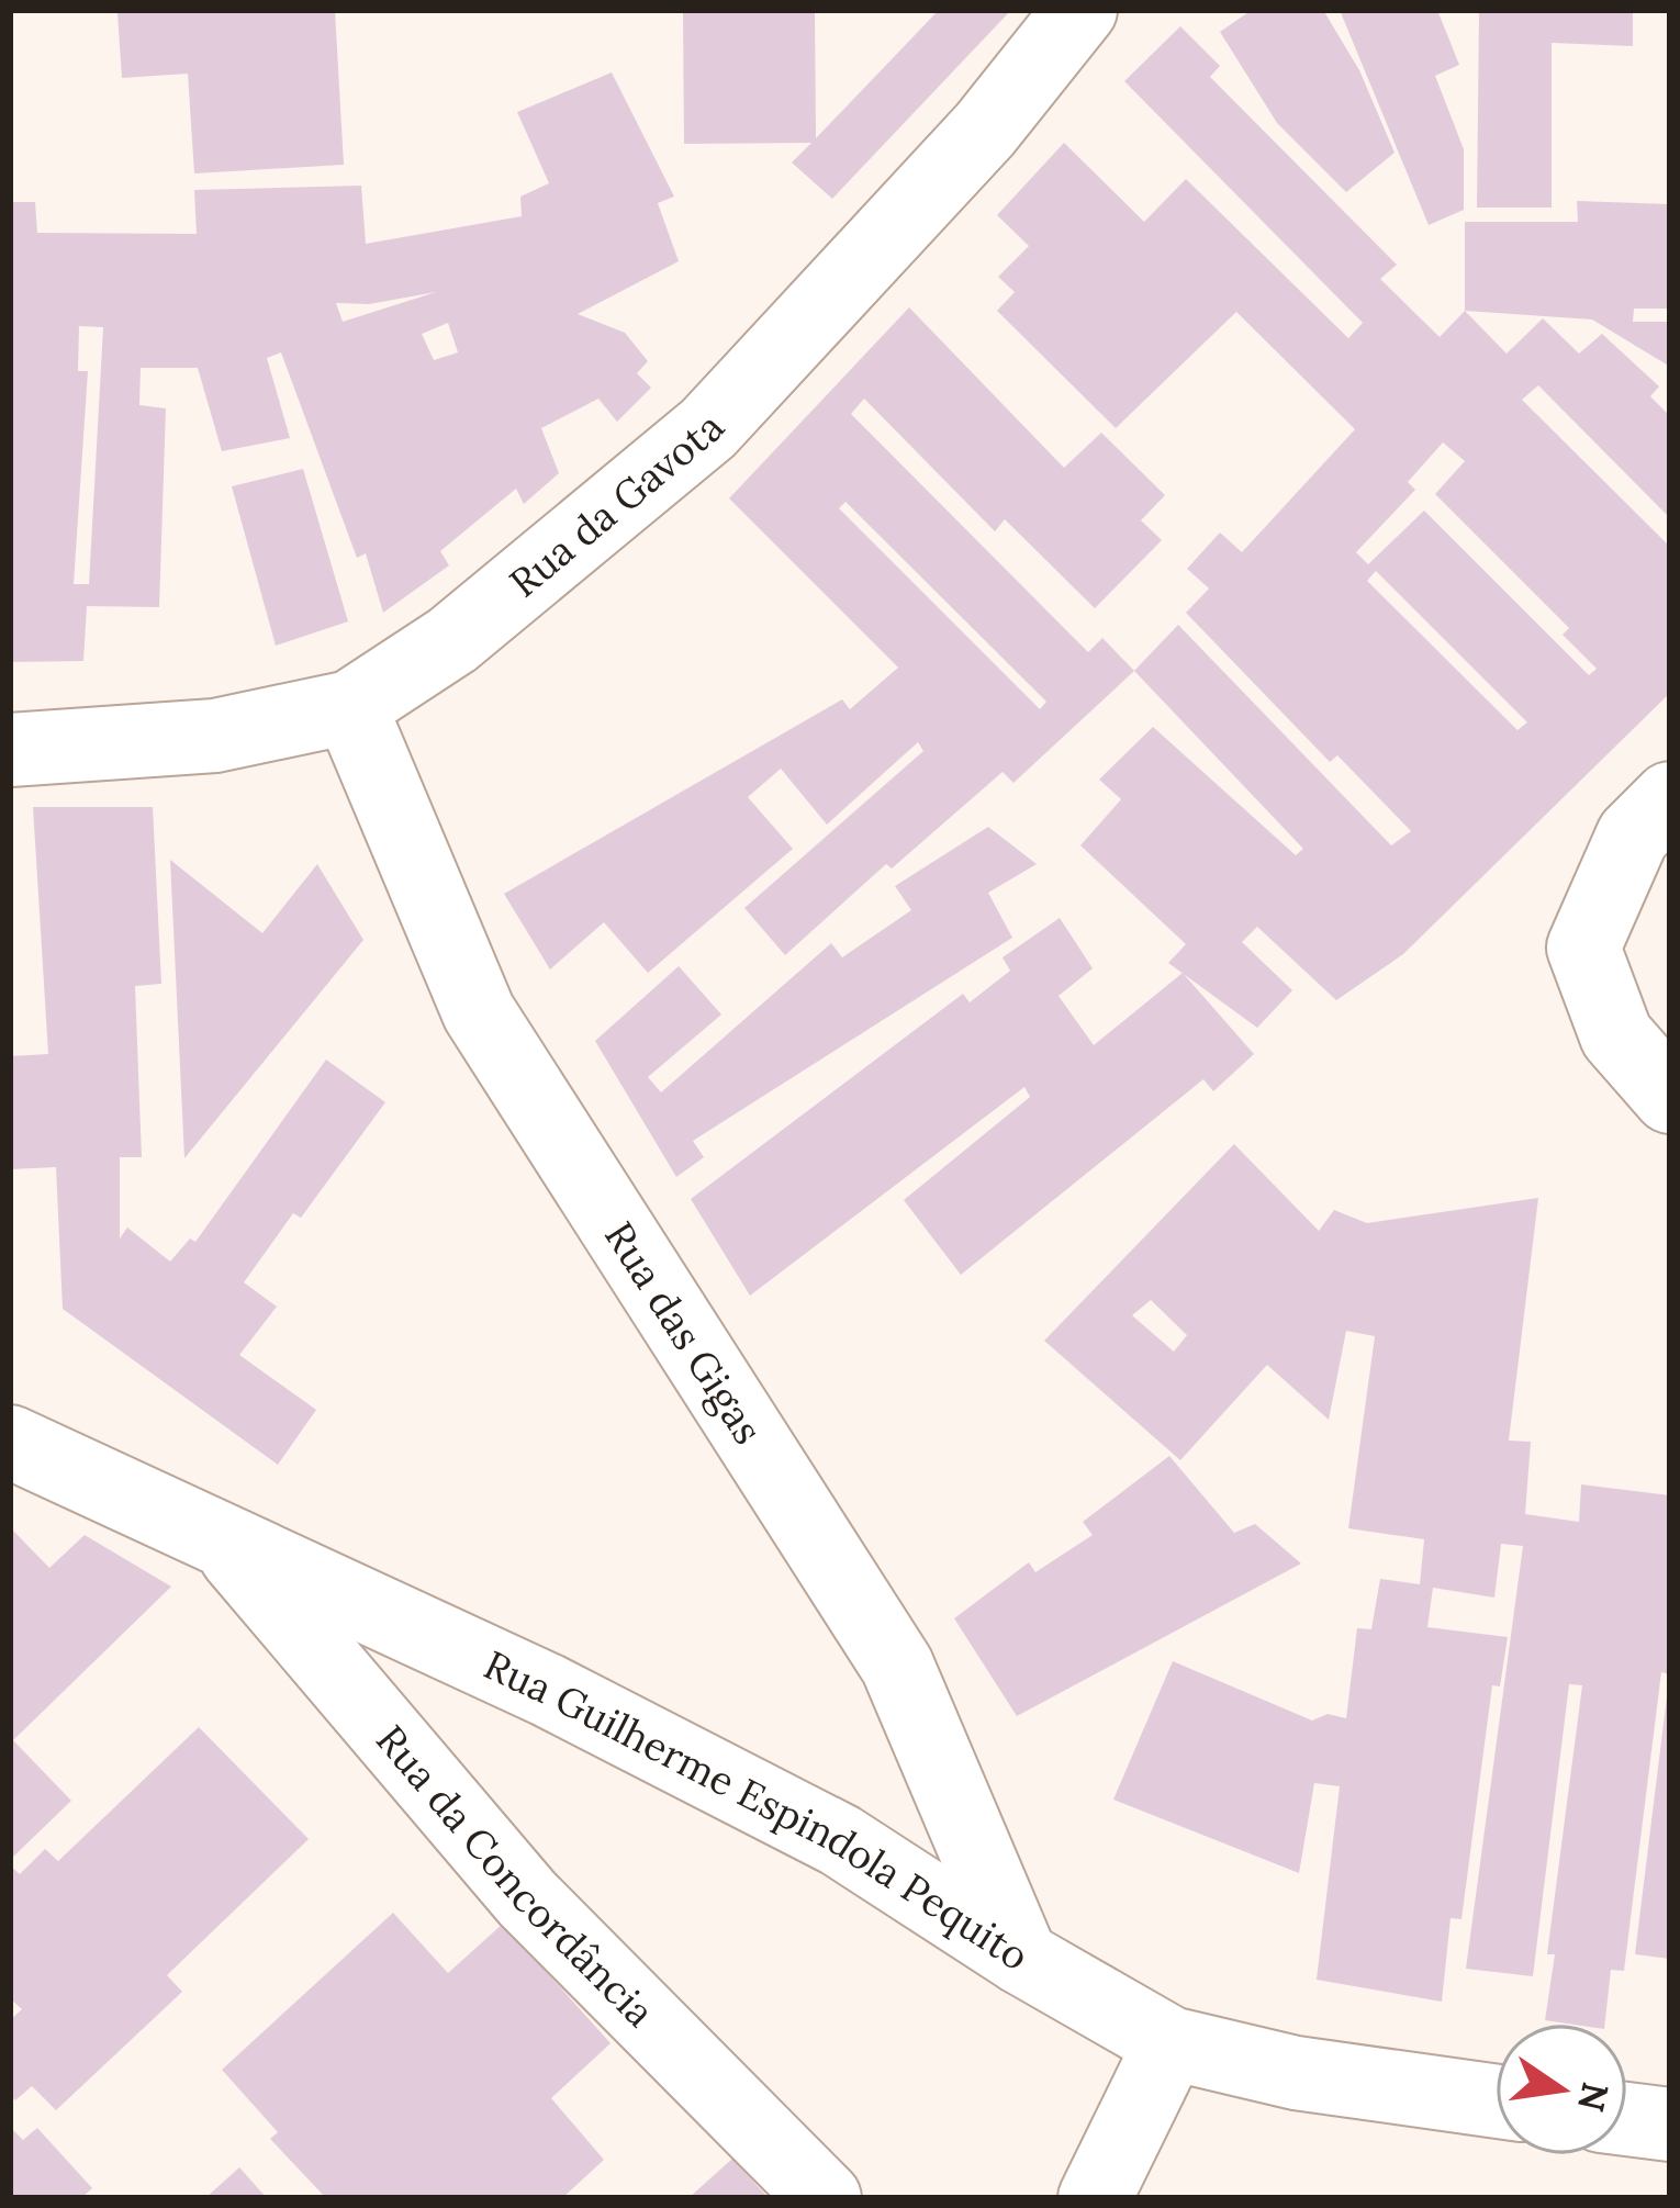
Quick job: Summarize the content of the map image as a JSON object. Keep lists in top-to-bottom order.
{
  "streets": {
    "street": [
      "Rua da Gavota",
      "Rua das Gigas",
      "Rua Guilherme Espindola Pequito",
      "Rua da Concordância"
    ]
  },
  "crossings": [
    ["Rua da Gavota", "Rua das Gigas"],
    ["Rua das Gigas", "Rua Guilherme Espindola Pequito"],
    ["Rua Guilherme Espindola Pequito", "Rua da Concordância"]
  ],
  "north": "right"
}
